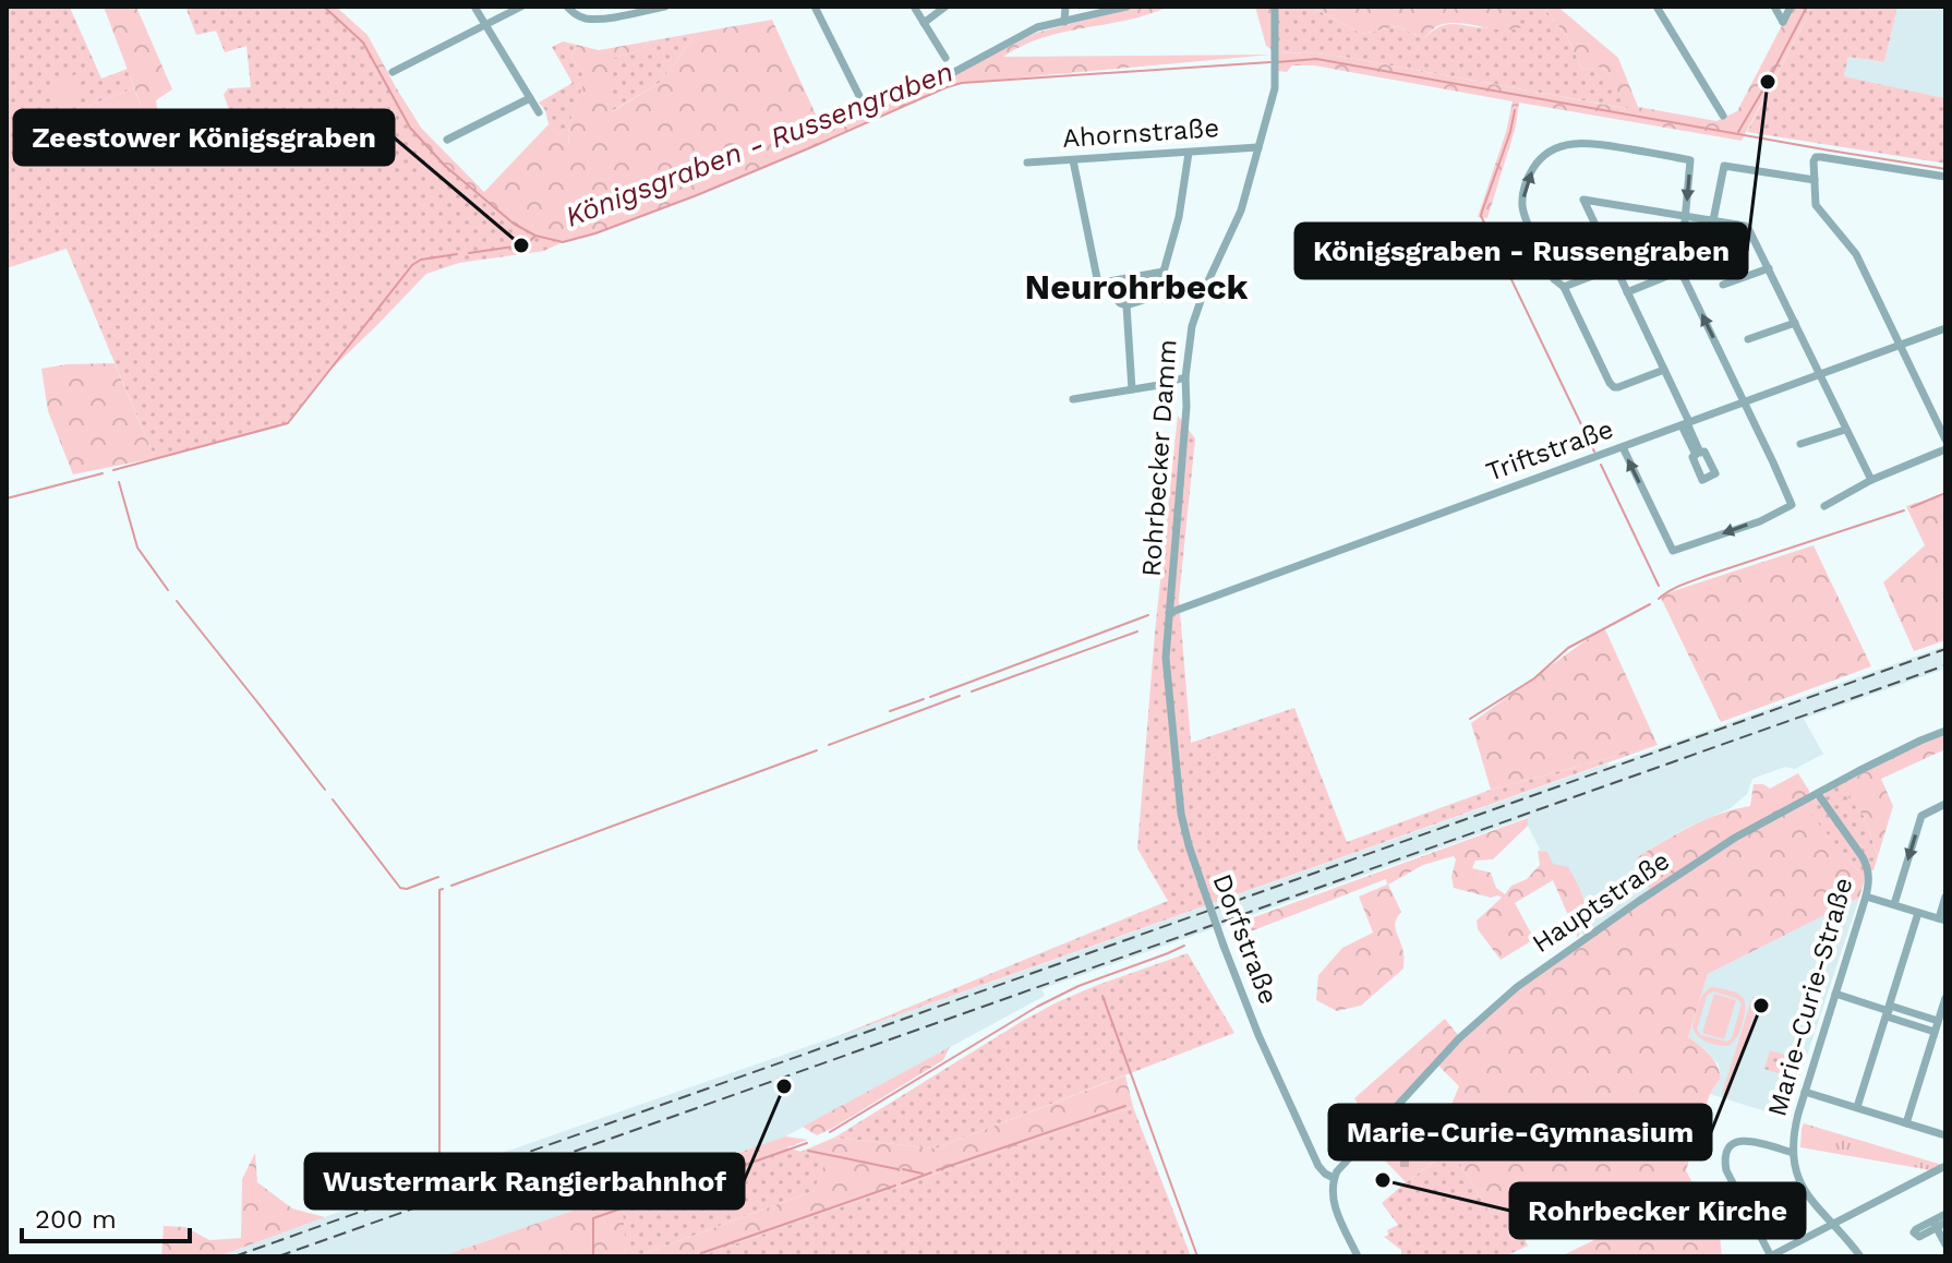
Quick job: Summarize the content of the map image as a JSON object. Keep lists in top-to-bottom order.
{
  "streets": {
    "street": [
      "Ahornstraße",
      "Triftstraße",
      "Rohrbecker Damm",
      "Hauptstraße",
      "Dorfstraße",
      "Marie-Curie-Straße"
    ]
  },
  "crossings": [
    ["Ahornstraße", "Rohrbecker Damm"],
    ["Triftstraße", "Rohrbecker Damm"],
    ["Triftstraße", "Dorfstraße"],
    ["Rohrbecker Damm", "Dorfstraße"],
    ["Hauptstraße", "Dorfstraße"],
    ["Hauptstraße", "Marie-Curie-Straße"]
  ],
  "districts": ["Neurohrbeck"],
  "water": ["Königsgraben - Russengraben"],
  "places": [
    "Königsgraben - Russengraben",
    "Zeestower Königsgraben",
    "Marie-Curie-Gymnasium",
    "Wustermark Rangierbahnhof",
    "Rohrbecker Kirche"
  ],
  "scale_bar": "200 m"
}
